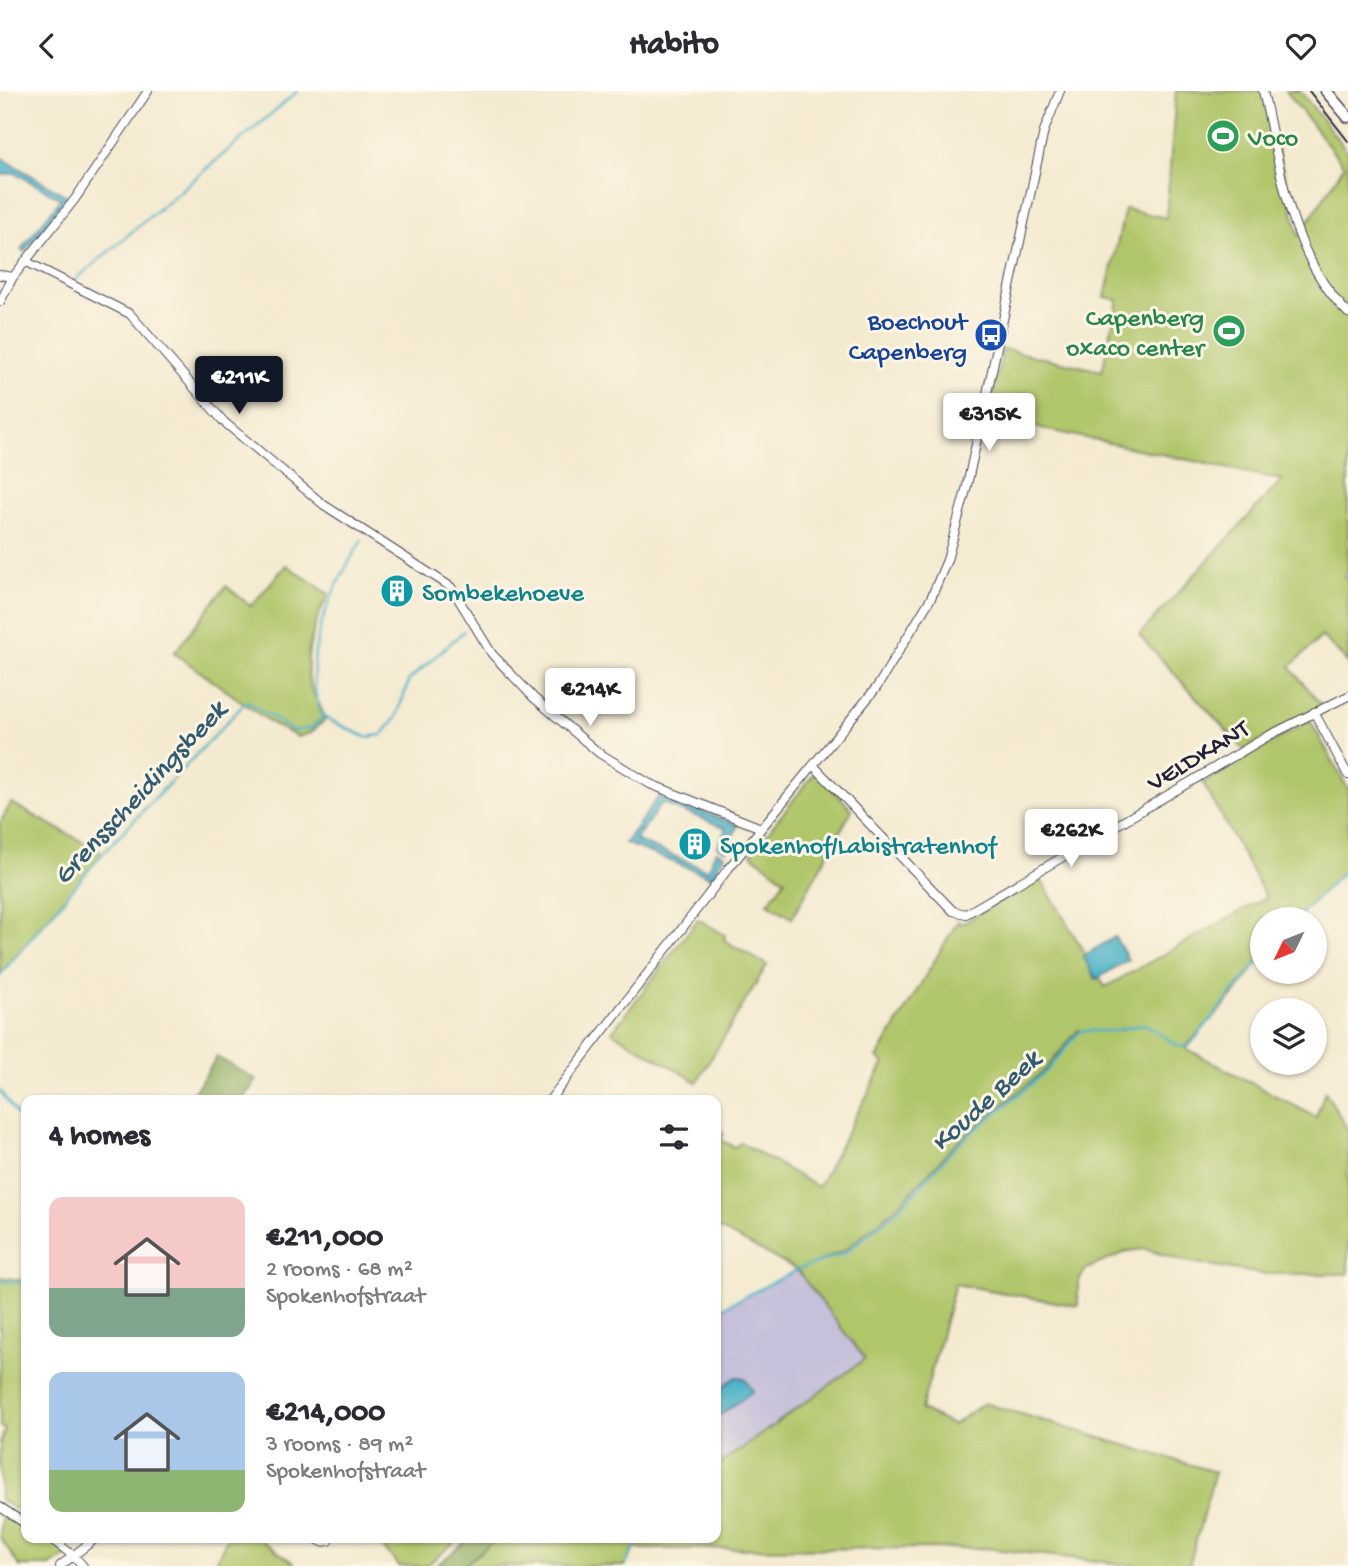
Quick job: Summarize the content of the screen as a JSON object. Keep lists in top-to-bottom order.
{
  "streets": {
    "street": ["VELDKANT"]
  },
  "water": ["Grensscheidingsbeek", "Koude Beek"],
  "places": {
    "sports": ["Voco", "Capenberg oxaco center"],
    "bus stop": ["Boechout Capenberg"],
    "building": ["Sombekehoeve", "Spokenhof/Labistratenhof"]
  },
  "north": "bottom left",
  "page": {
    "header": "Habito",
    "price": [
      "€211K",
      "€315K",
      "€214K",
      "€262K"
    ],
    "heading": "4 homes",
    "list": [
      {
        "name": "€211,000",
        "note": "2 rooms · 68 m² · Spokenhofstraat"
      },
      {
        "name": "€214,000",
        "note": "3 rooms · 89 m² · Spokenhofstraat"
      }
    ]
  }
}
